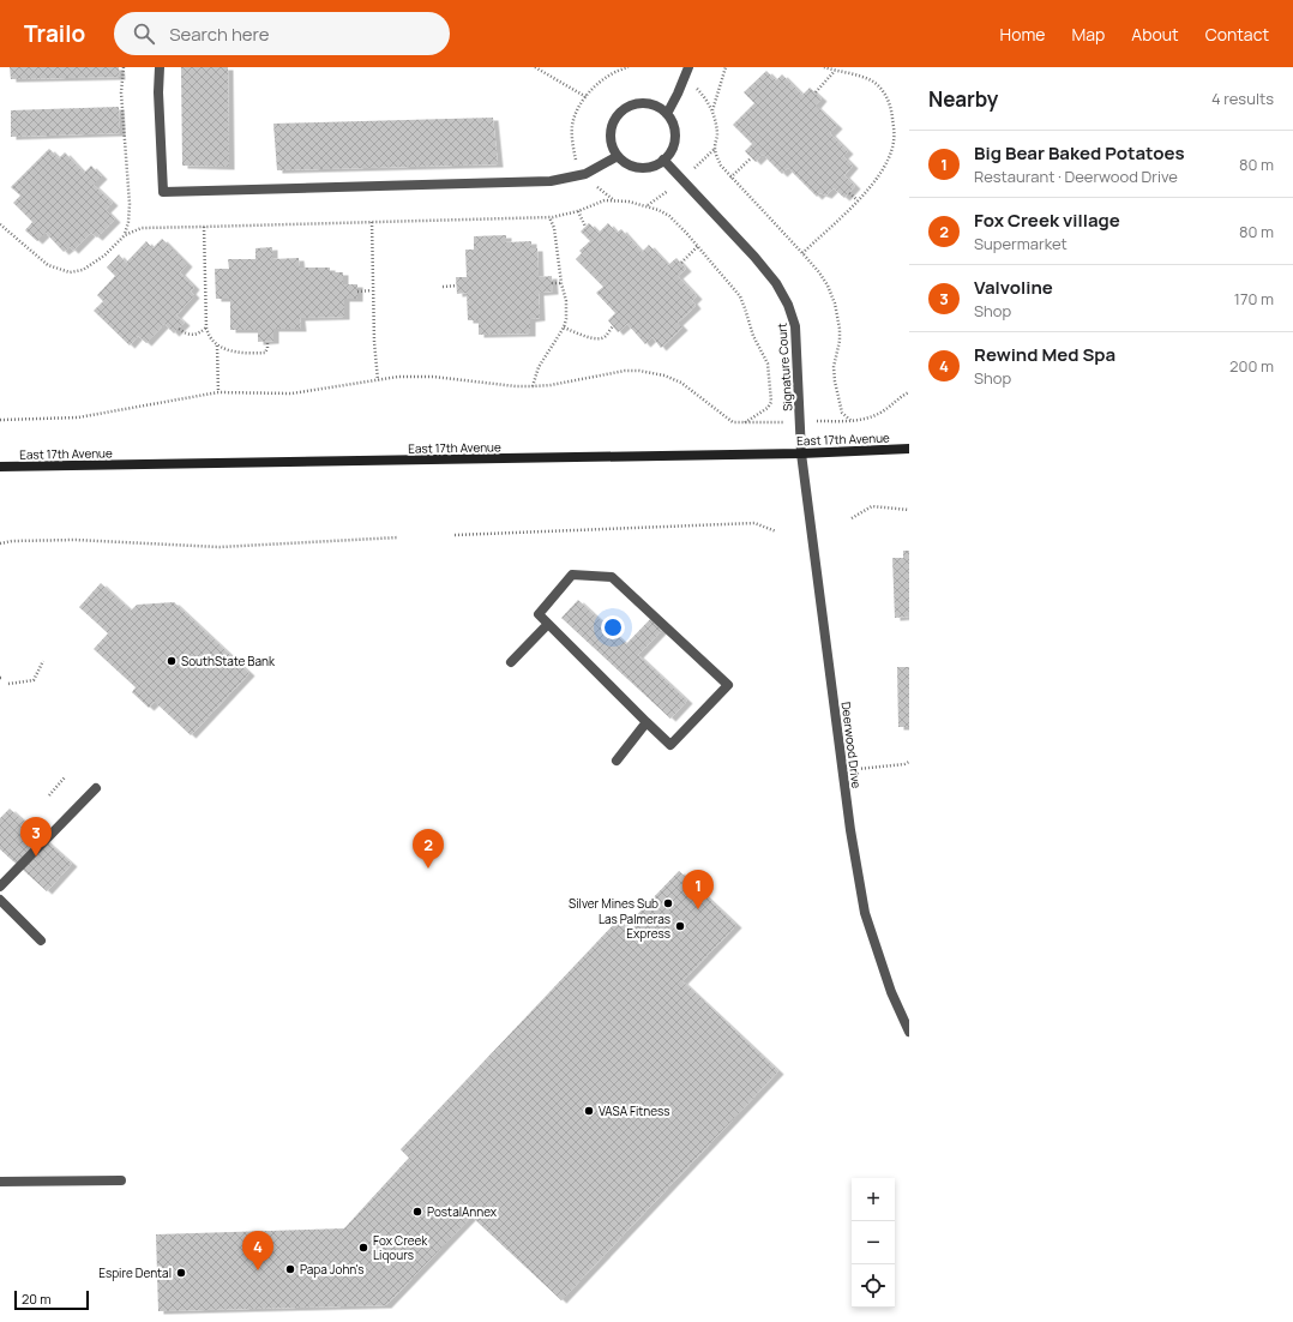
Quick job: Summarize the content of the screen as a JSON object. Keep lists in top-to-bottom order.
{
  "streets": {
    "main road": ["East 17th Avenue"],
    "street": ["Signature Court", "Deerwood Drive"]
  },
  "crossings": [
    ["Signature Court", "East 17th Avenue"],
    ["Signature Court", "Deerwood Drive"],
    ["East 17th Avenue", "Deerwood Drive"]
  ],
  "places": [
    "SouthState Bank",
    "Silver Mines Sub",
    "Las Palmeras Express",
    "VASA Fitness",
    "PostalAnnex",
    "Fox Creek Liqours",
    "Papa John's",
    "Espire Dental"
  ],
  "scale_bar": "20 m",
  "page": {
    "header": "Trailo",
    "search": "Search here",
    "nav": [
      "Home",
      "Map",
      "About",
      "Contact"
    ],
    "heading": ["Nearby", "4 results"],
    "list": [
      {
        "mark": "1",
        "name": "Big Bear Baked Potatoes",
        "note": "Restaurant · Deerwood Drive",
        "value": "80 m"
      },
      {
        "mark": "2",
        "name": "Fox Creek village",
        "note": "Supermarket",
        "value": "80 m"
      },
      {
        "mark": "3",
        "name": "Valvoline",
        "note": "Shop",
        "value": "170 m"
      },
      {
        "mark": "4",
        "name": "Rewind Med Spa",
        "note": "Shop",
        "value": "200 m"
      }
    ],
    "pins": [
      "3",
      "2",
      "1",
      "4"
    ],
    "map_buttons": ["+", "−"],
    "scale": "20 m"
  }
}
